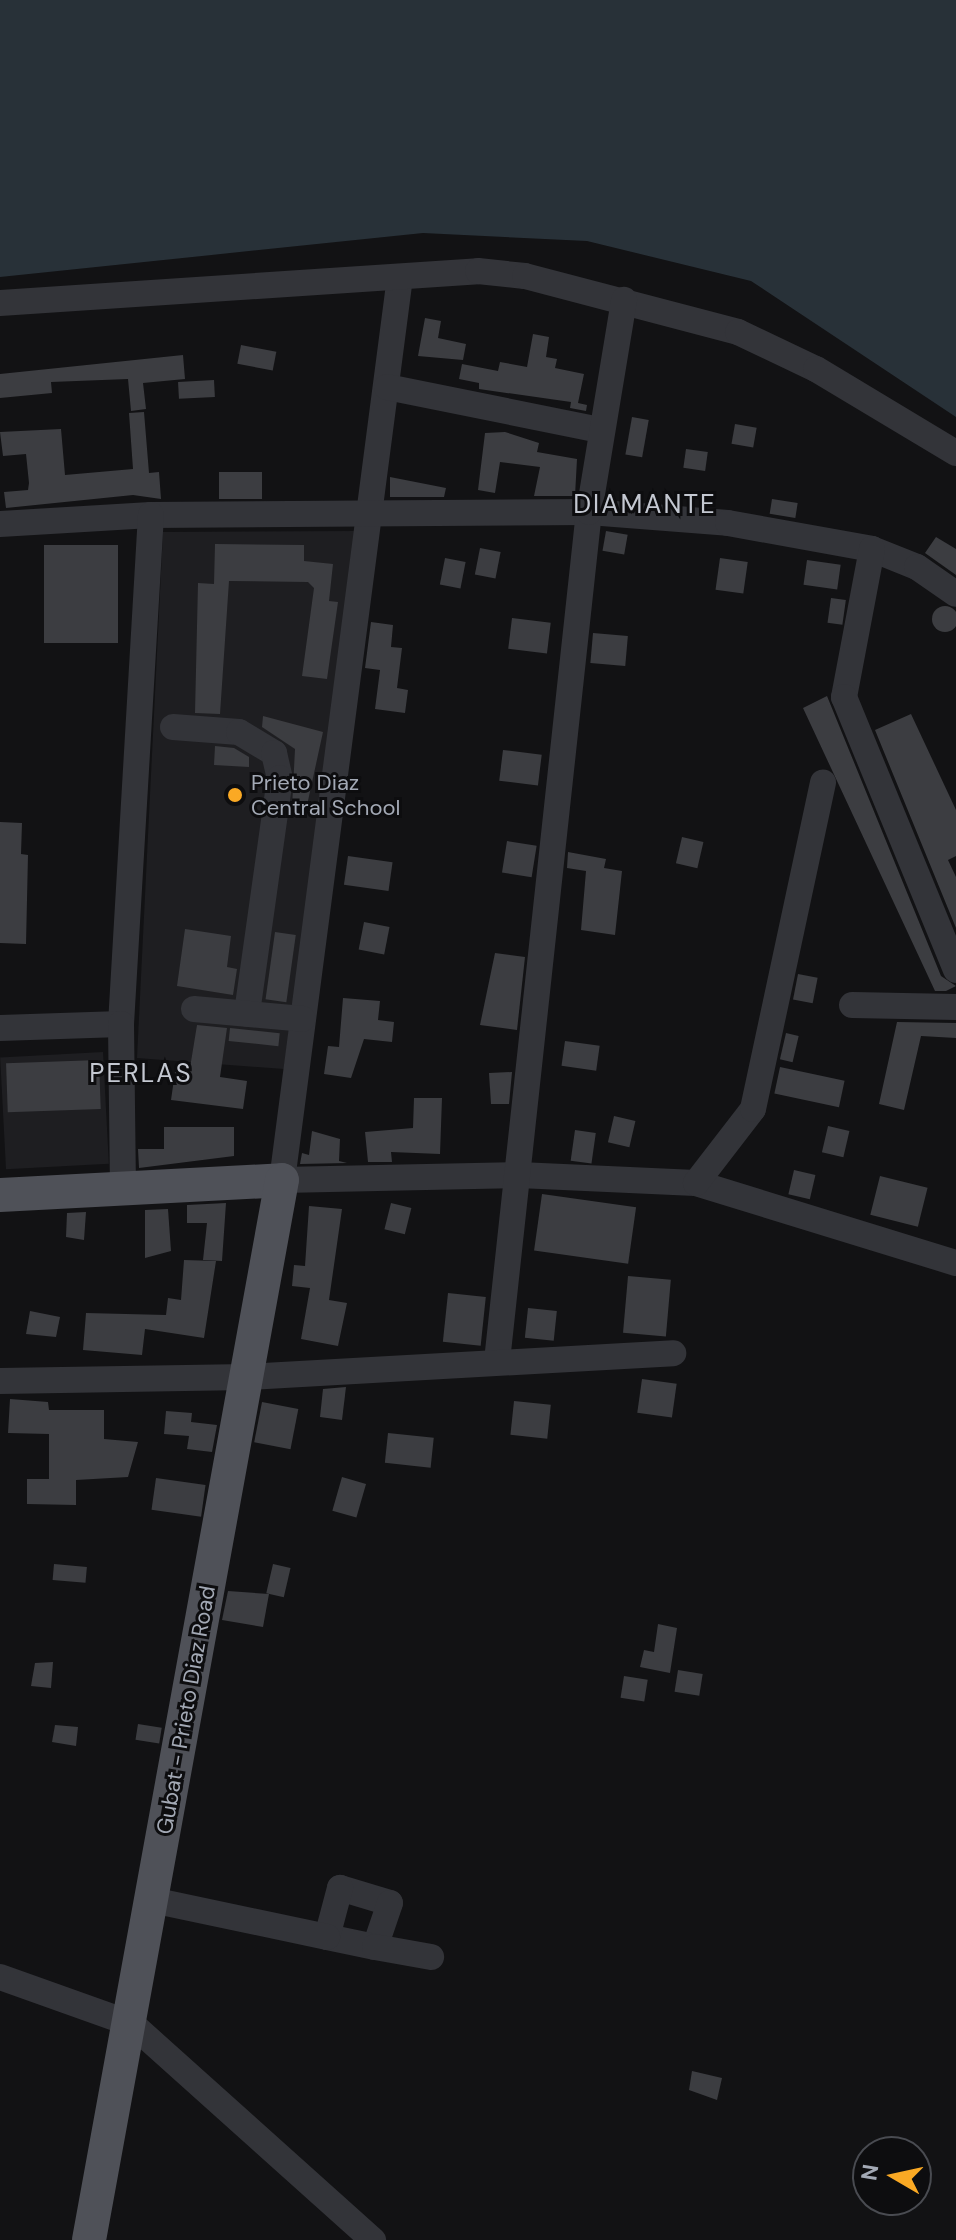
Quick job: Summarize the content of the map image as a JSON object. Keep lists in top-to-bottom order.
{
  "streets": {
    "main road": ["Gubat - Prieto Diaz Road"]
  },
  "districts": ["DIAMANTE", "PERLAS"],
  "places": ["Prieto Diaz Central School"],
  "north": "left"
}
